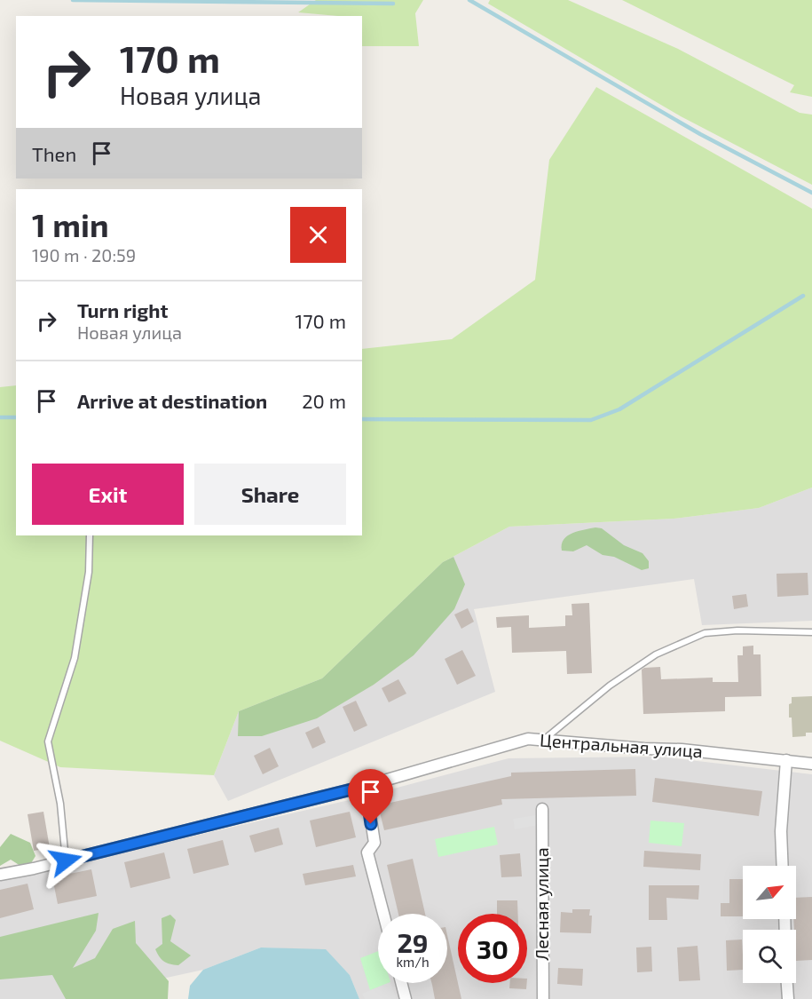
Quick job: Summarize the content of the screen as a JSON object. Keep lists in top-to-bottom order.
{
  "streets": {
    "street": ["Центральная улица", "Лесная улица"]
  },
  "north": "top right",
  "page": {
    "turn": ["170 m", "Новая улица"],
    "then": "Then",
    "heading": ["1 min", "190 m · 20:59"],
    "list": [
      {
        "name": "Turn right",
        "note": "Новая улица",
        "value": "170 m"
      },
      {
        "name": "Arrive at destination",
        "value": "20 m"
      }
    ],
    "buttons": ["Exit", "Share"],
    "speed": "29 km/h",
    "limit": "30"
  }
}
